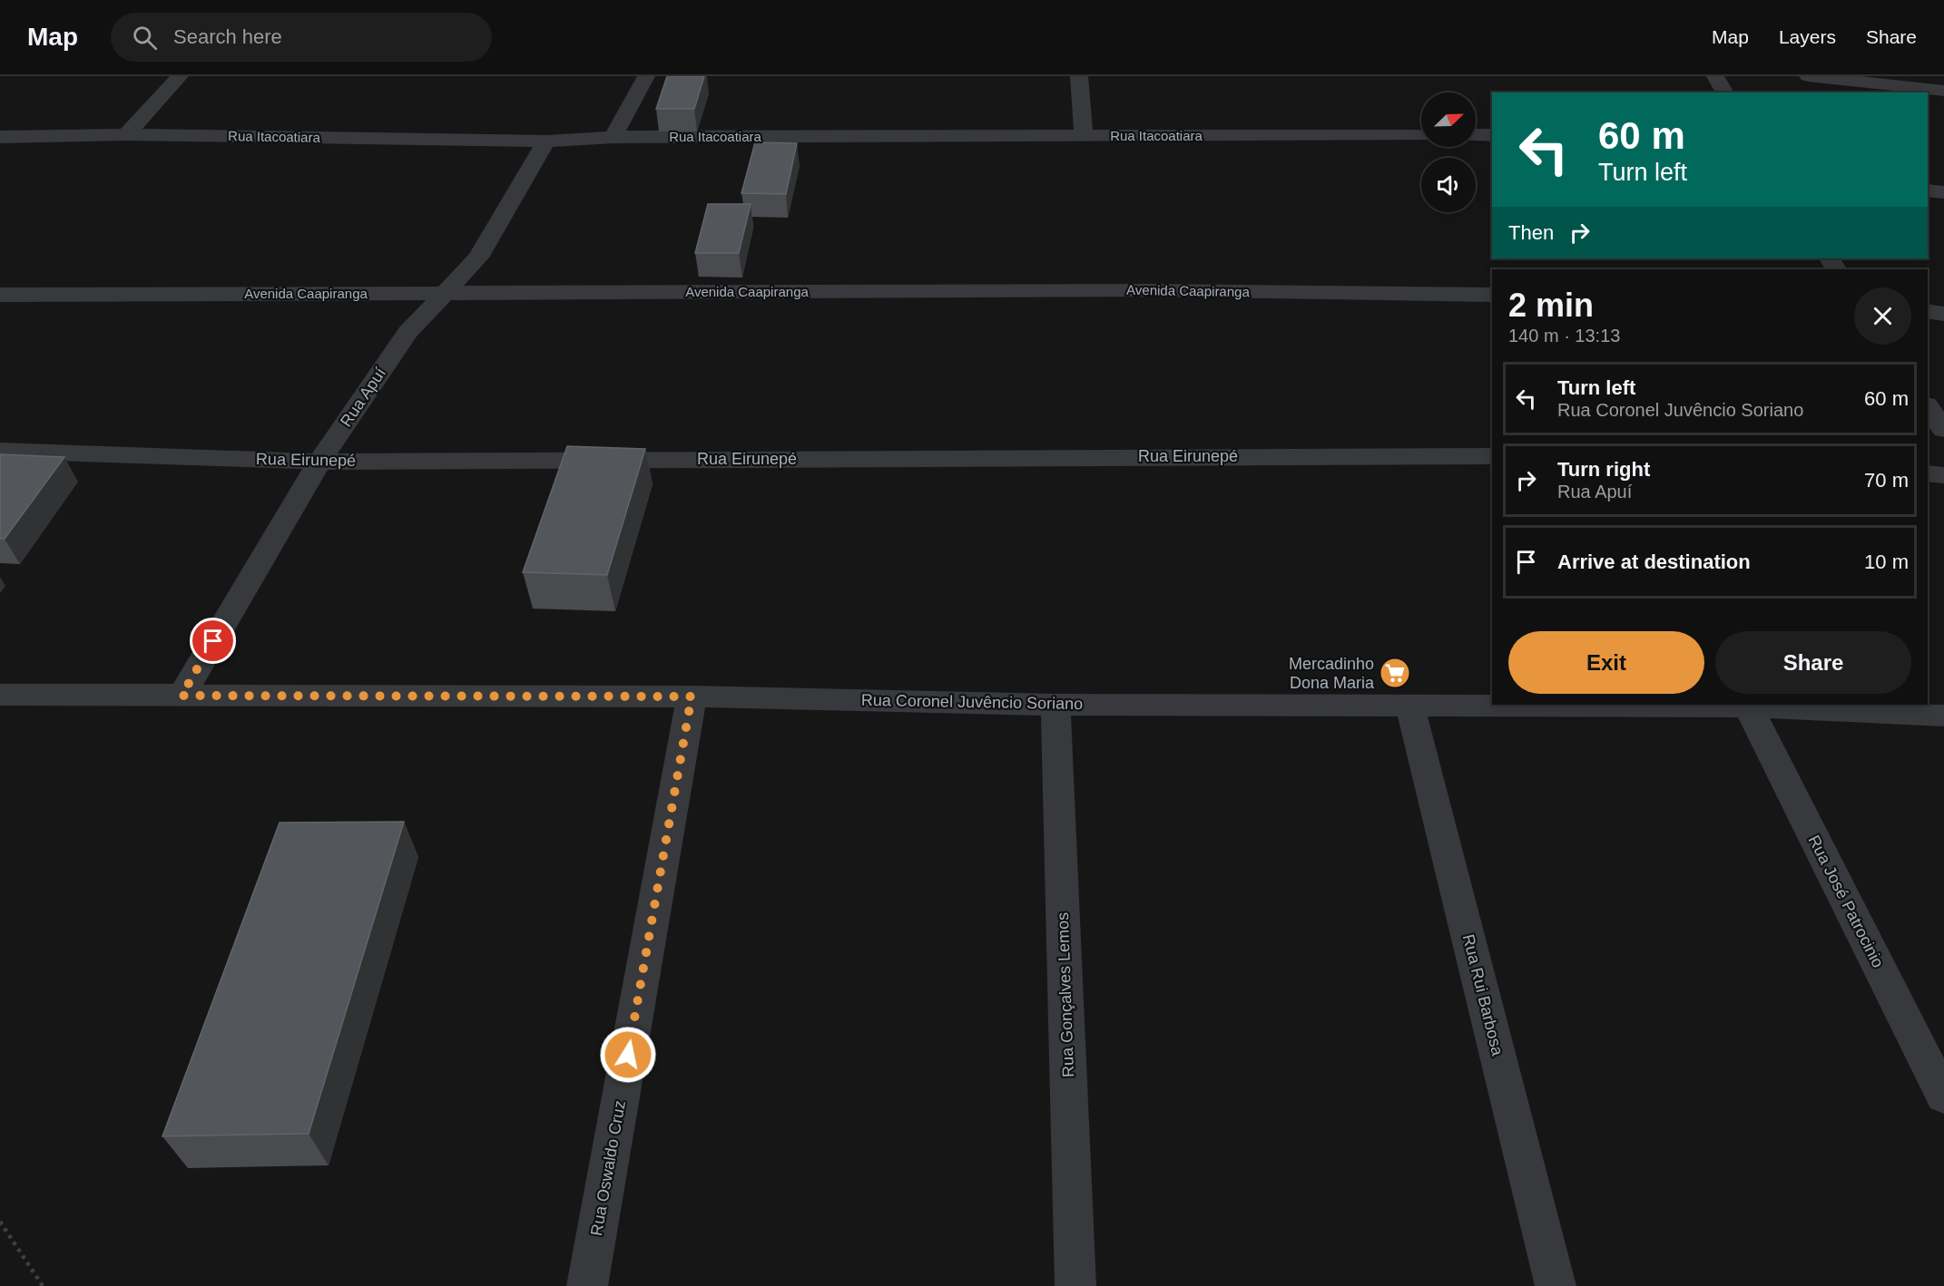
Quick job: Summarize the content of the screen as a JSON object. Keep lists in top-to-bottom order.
{
  "streets": {
    "street": [
      "Rua Itacoatiara",
      "Avenida Caapiranga",
      "Rua Apuí",
      "Rua Eirunepé",
      "Rua Coronel Juvêncio Soriano",
      "Rua José Patrocinio",
      "Rua Gonçalves Lemos",
      "Rua Rui Barbosa",
      "Rua Oswaldo Cruz"
    ]
  },
  "crossings": [
    ["Rua Itacoatiara", "Rua Apuí"],
    ["Avenida Caapiranga", "Rua Apuí"],
    ["Rua Apuí", "Rua Eirunepé"],
    ["Rua Apuí", "Rua Coronel Juvêncio Soriano"],
    ["Rua Coronel Juvêncio Soriano", "Rua José Patrocinio"],
    ["Rua Coronel Juvêncio Soriano", "Rua Gonçalves Lemos"],
    ["Rua Coronel Juvêncio Soriano", "Rua Rui Barbosa"],
    ["Rua Coronel Juvêncio Soriano", "Rua Oswaldo Cruz"]
  ],
  "places": {
    "supermarket": ["Mercadinho Dona Maria"]
  },
  "north": "top right",
  "page": {
    "header": "Map",
    "search": "Search here",
    "nav": ["Map", "Layers", "Share"],
    "turn": ["60 m", "Turn left"],
    "then": "Then",
    "heading": ["2 min", "140 m · 13:13"],
    "list": [
      {
        "name": "Turn left",
        "note": "Rua Coronel Juvêncio Soriano",
        "value": "60 m"
      },
      {
        "name": "Turn right",
        "note": "Rua Apuí",
        "value": "70 m"
      },
      {
        "name": "Arrive at destination",
        "value": "10 m"
      }
    ],
    "buttons": ["Exit", "Share"]
  }
}
